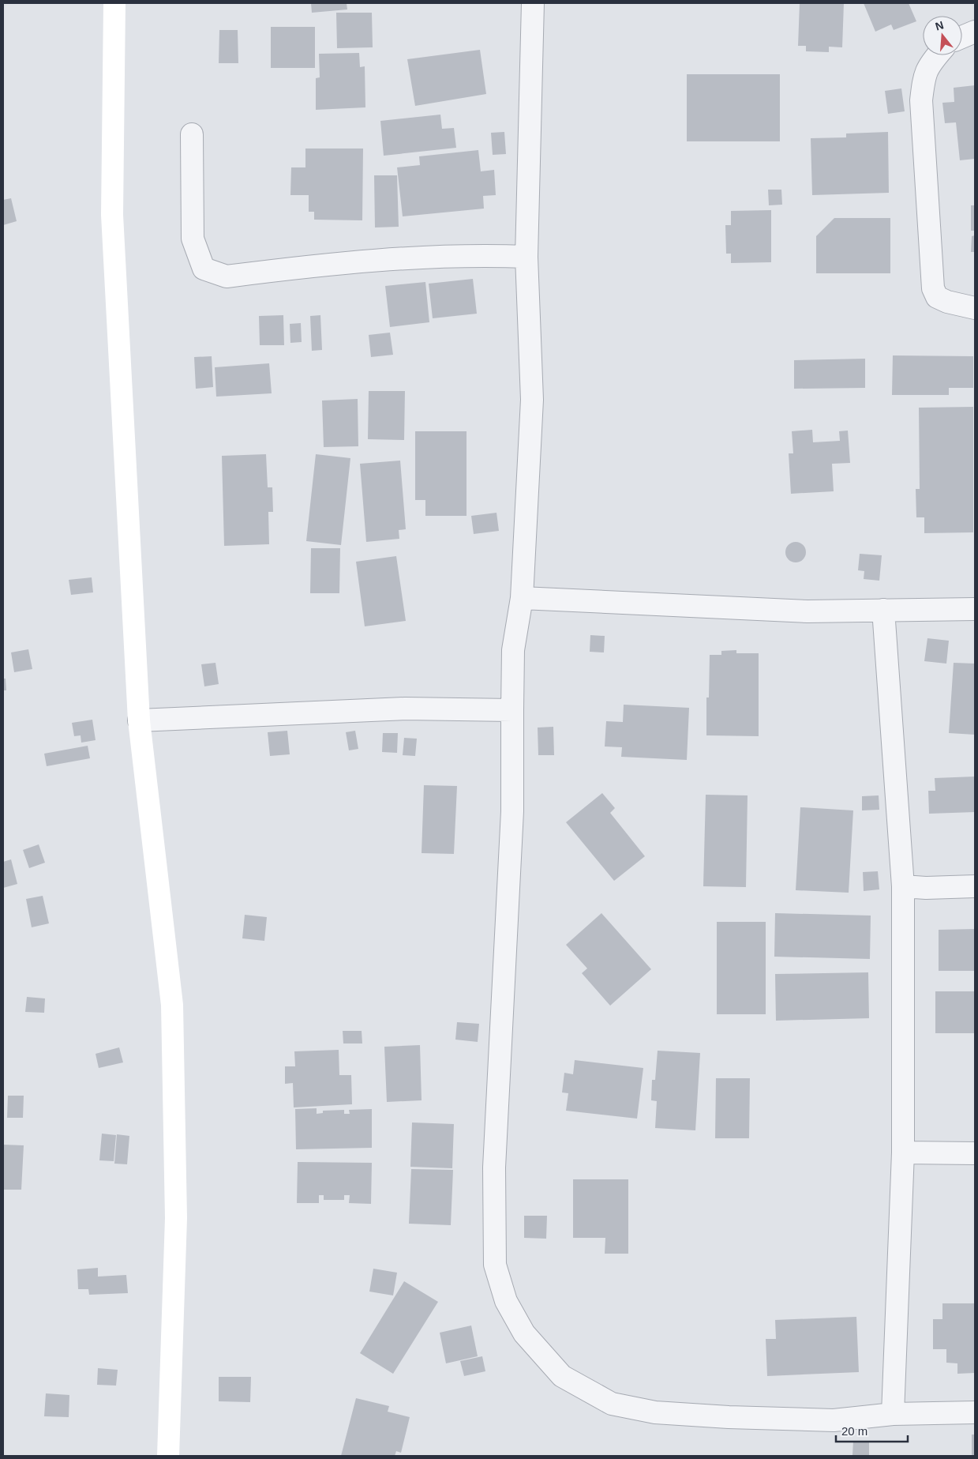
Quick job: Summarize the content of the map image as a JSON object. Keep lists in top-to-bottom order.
{
  "scale_bar": "20 m",
  "north": "top"
}
